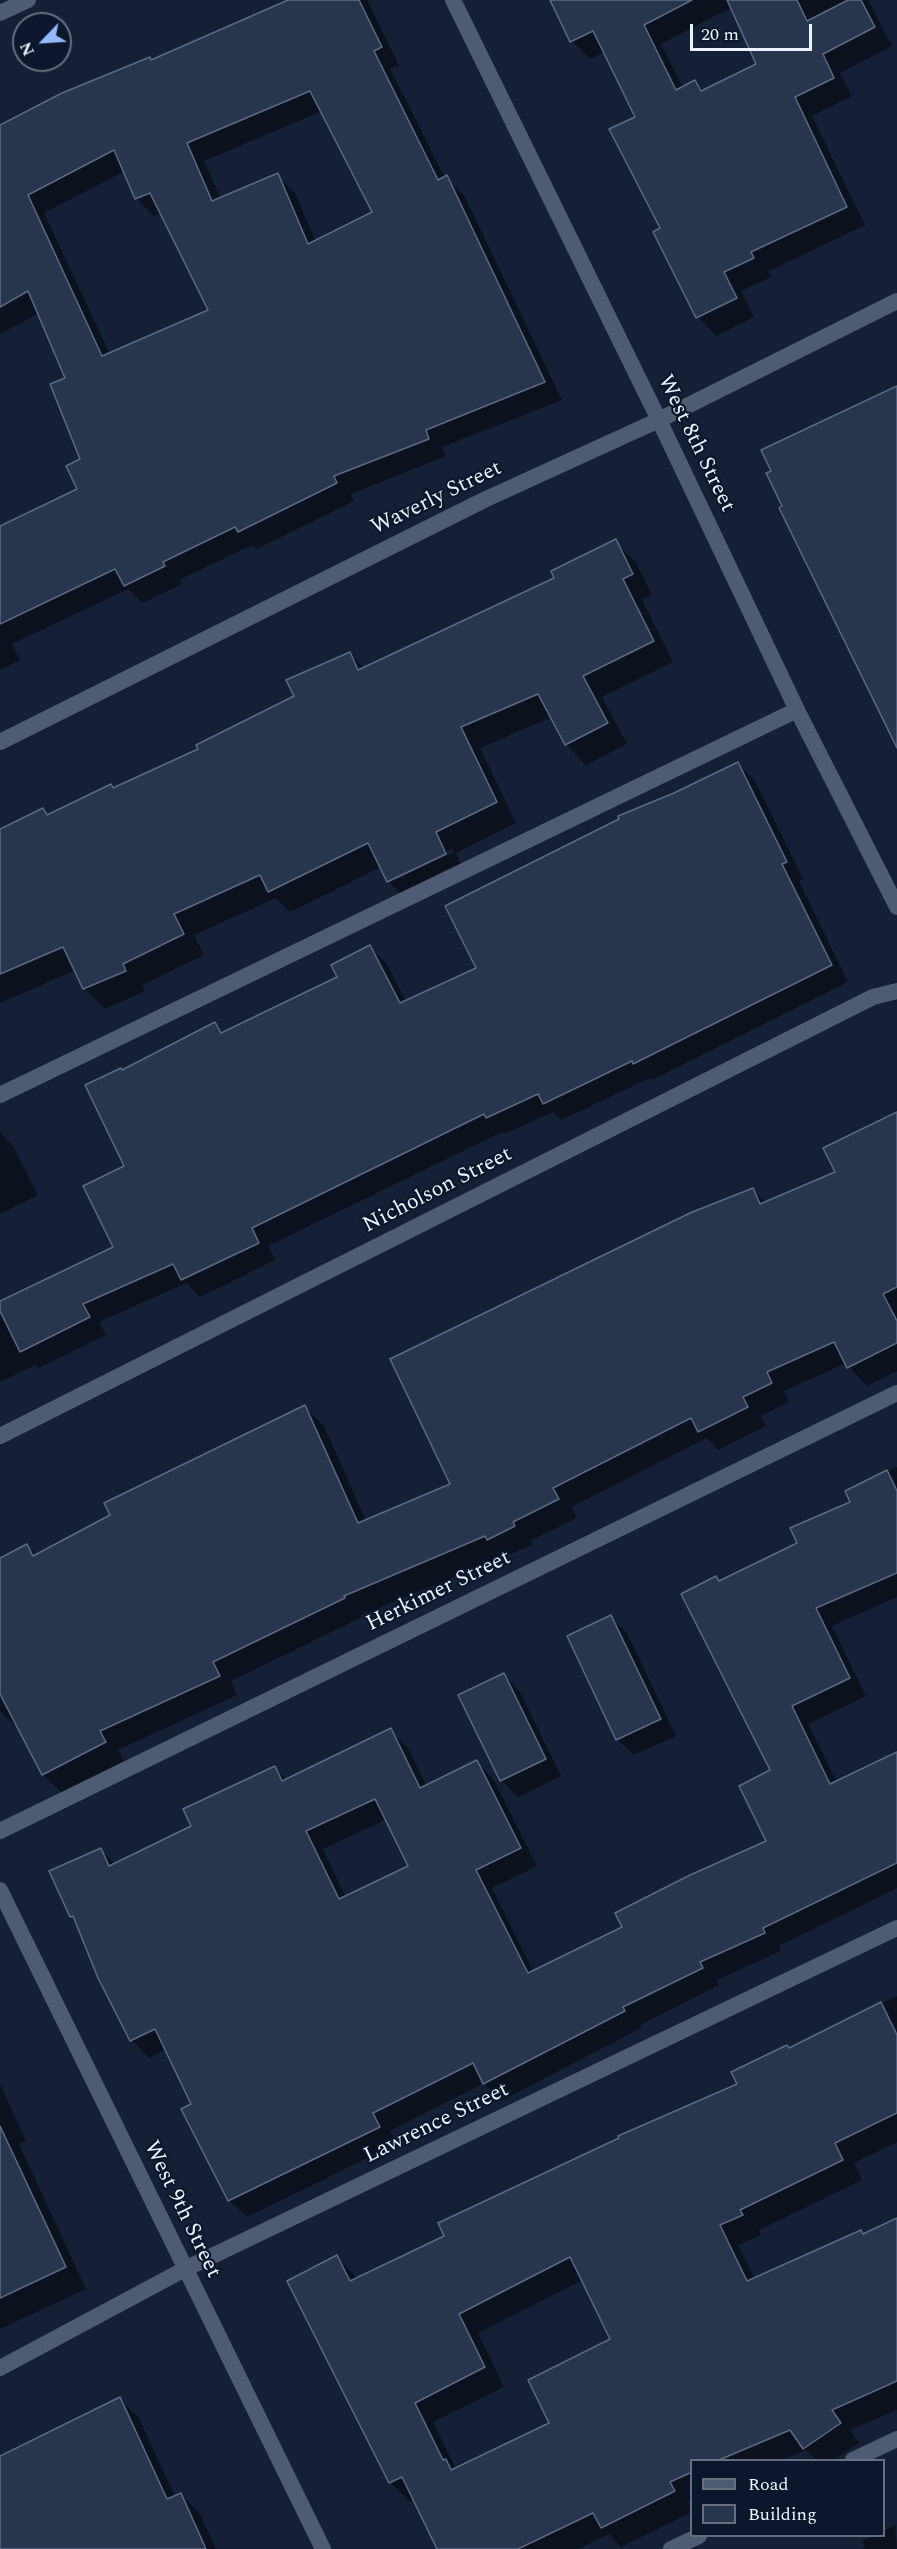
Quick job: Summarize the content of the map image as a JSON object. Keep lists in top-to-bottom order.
{
  "streets": {
    "street": [
      "West 8th Street",
      "Waverly Street",
      "Nicholson Street",
      "Herkimer Street",
      "Lawrence Street",
      "West 9th Street"
    ]
  },
  "crossings": [
    ["West 8th Street", "Waverly Street"],
    ["Lawrence Street", "West 9th Street"]
  ],
  "legend": ["Road", "Building"],
  "scale_bar": "20 m",
  "north": "bottom left"
}
